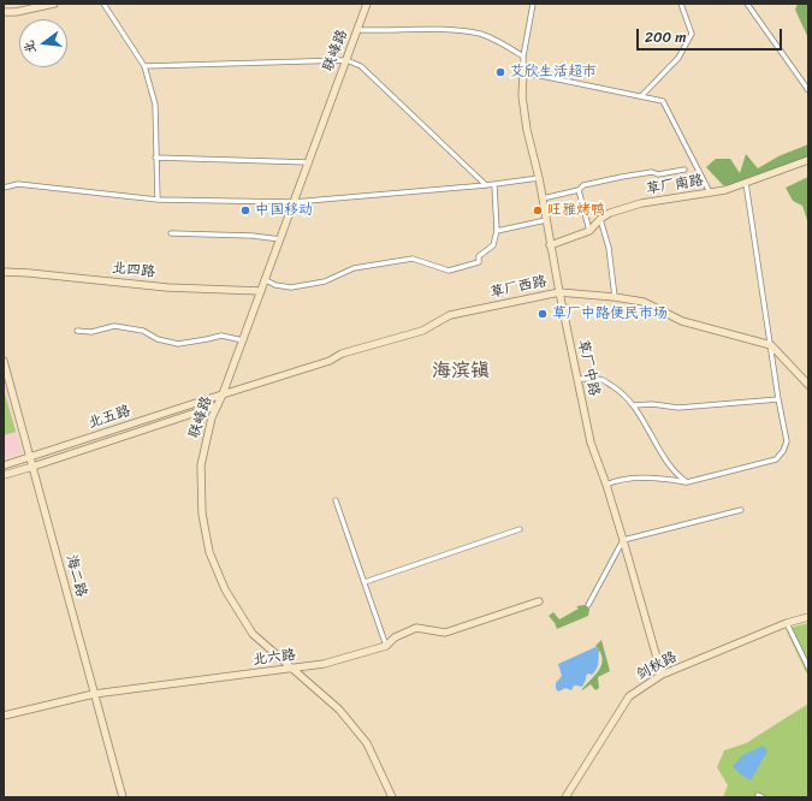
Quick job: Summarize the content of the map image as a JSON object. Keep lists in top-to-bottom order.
{
  "streets": {
    "main road": [
      "联峰路",
      "草厂南路",
      "北四路",
      "草厂西路",
      "草厂中路",
      "北五路",
      "海二路",
      "北六路",
      "剑秋路"
    ]
  },
  "crossings": [
    ["联峰路", "北四路"],
    ["联峰路", "草厂西路"],
    ["联峰路", "北五路"],
    ["联峰路", "北六路"],
    ["草厂南路", "草厂中路"],
    ["草厂西路", "草厂中路"],
    ["草厂西路", "北五路"],
    ["草厂中路", "剑秋路"],
    ["北五路", "海二路"],
    ["海二路", "北六路"]
  ],
  "districts": ["海滨镇"],
  "places": [
    "艾欣生活超市",
    "中国移动",
    "旺雅烤鸭",
    "草厂中路便民市场"
  ],
  "scale_bar": "200 m",
  "north": "left"
}
